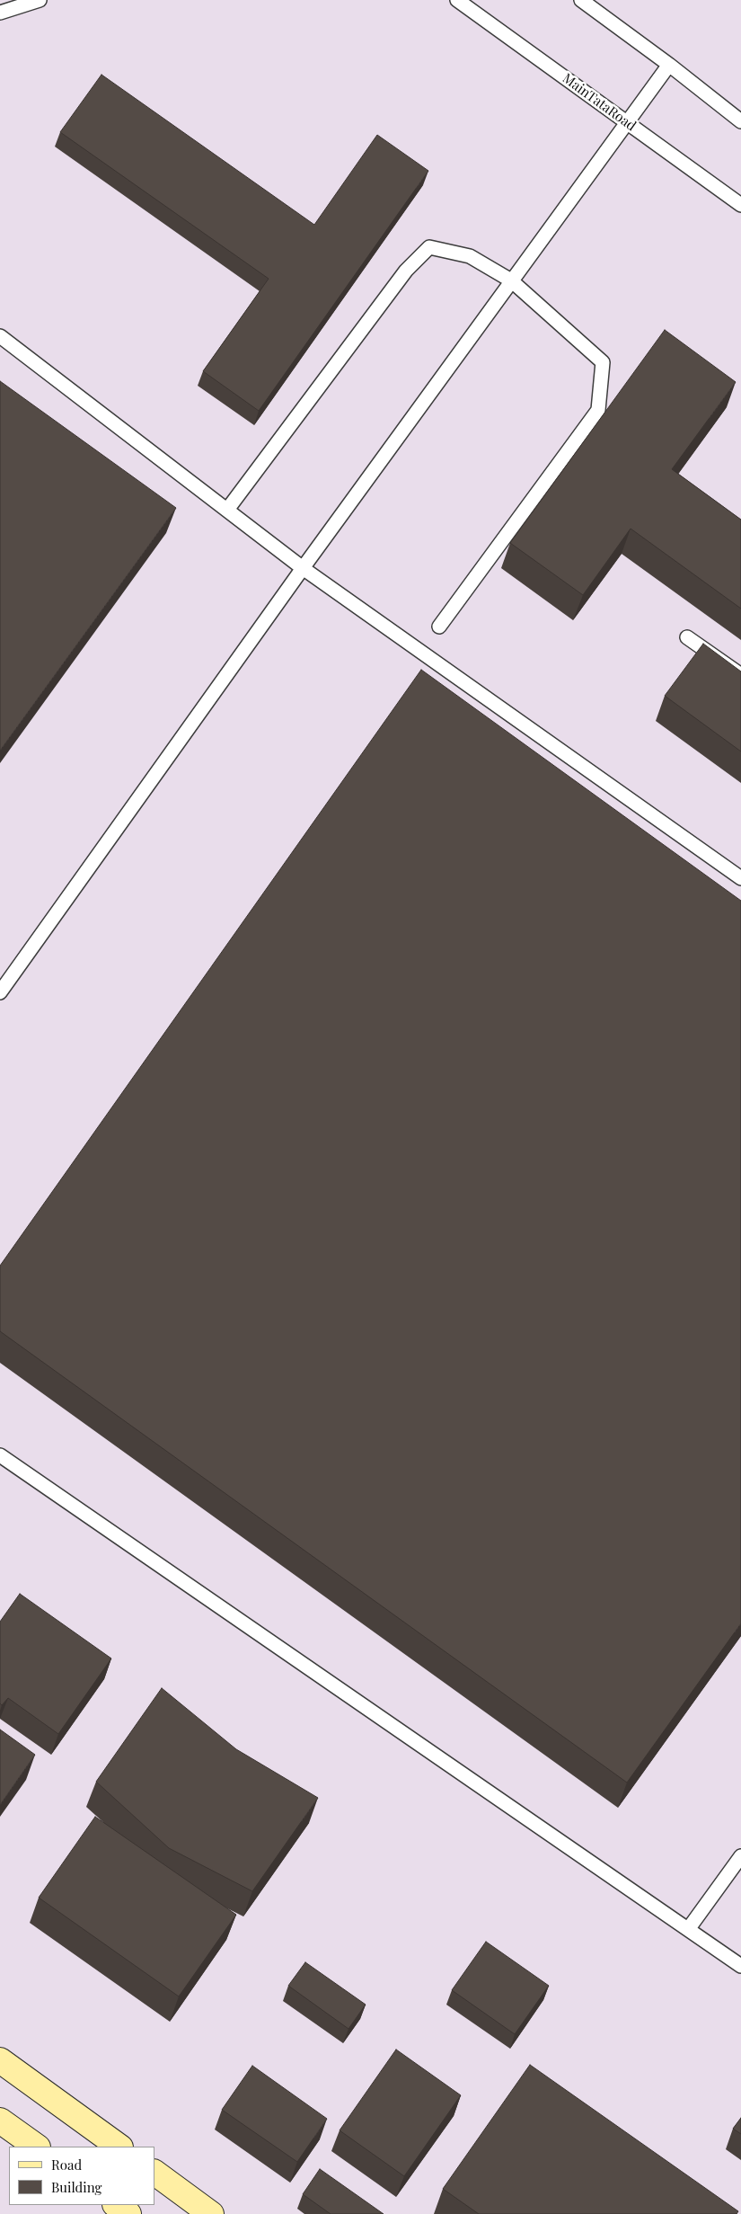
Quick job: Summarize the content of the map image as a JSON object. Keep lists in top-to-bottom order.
{
  "streets": {
    "lane": ["MainTataRoad"]
  },
  "legend": ["Road", "Building"]
}
